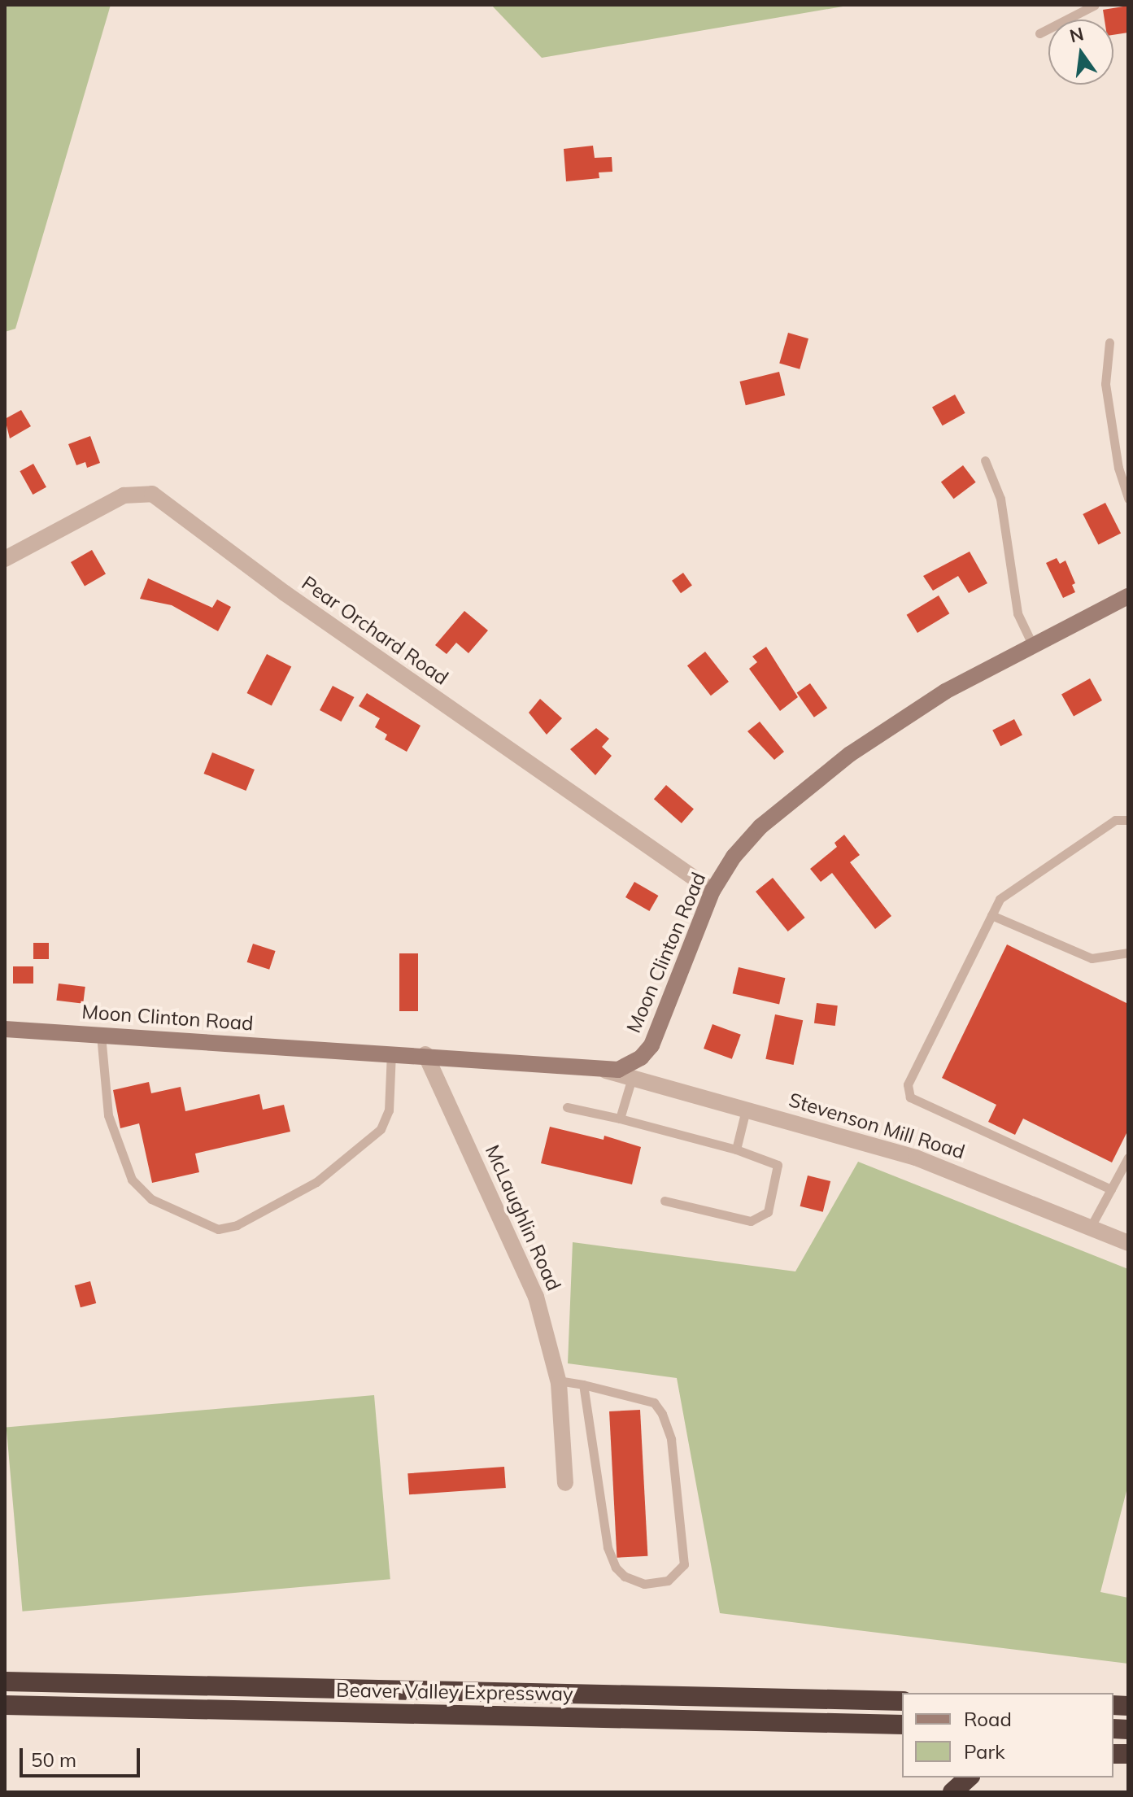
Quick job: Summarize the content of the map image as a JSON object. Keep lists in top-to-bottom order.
{
  "streets": {
    "highway": ["Beaver Valley Expressway"],
    "street": [
      "Pear Orchard Road",
      "Moon Clinton Road",
      "Stevenson Mill Road",
      "McLaughlin Road"
    ]
  },
  "crossings": [
    ["Pear Orchard Road", "Moon Clinton Road"],
    ["Moon Clinton Road", "Stevenson Mill Road"],
    ["Moon Clinton Road", "McLaughlin Road"]
  ],
  "legend": ["Road", "Park"],
  "scale_bar": "50 m",
  "north": "top"
}
